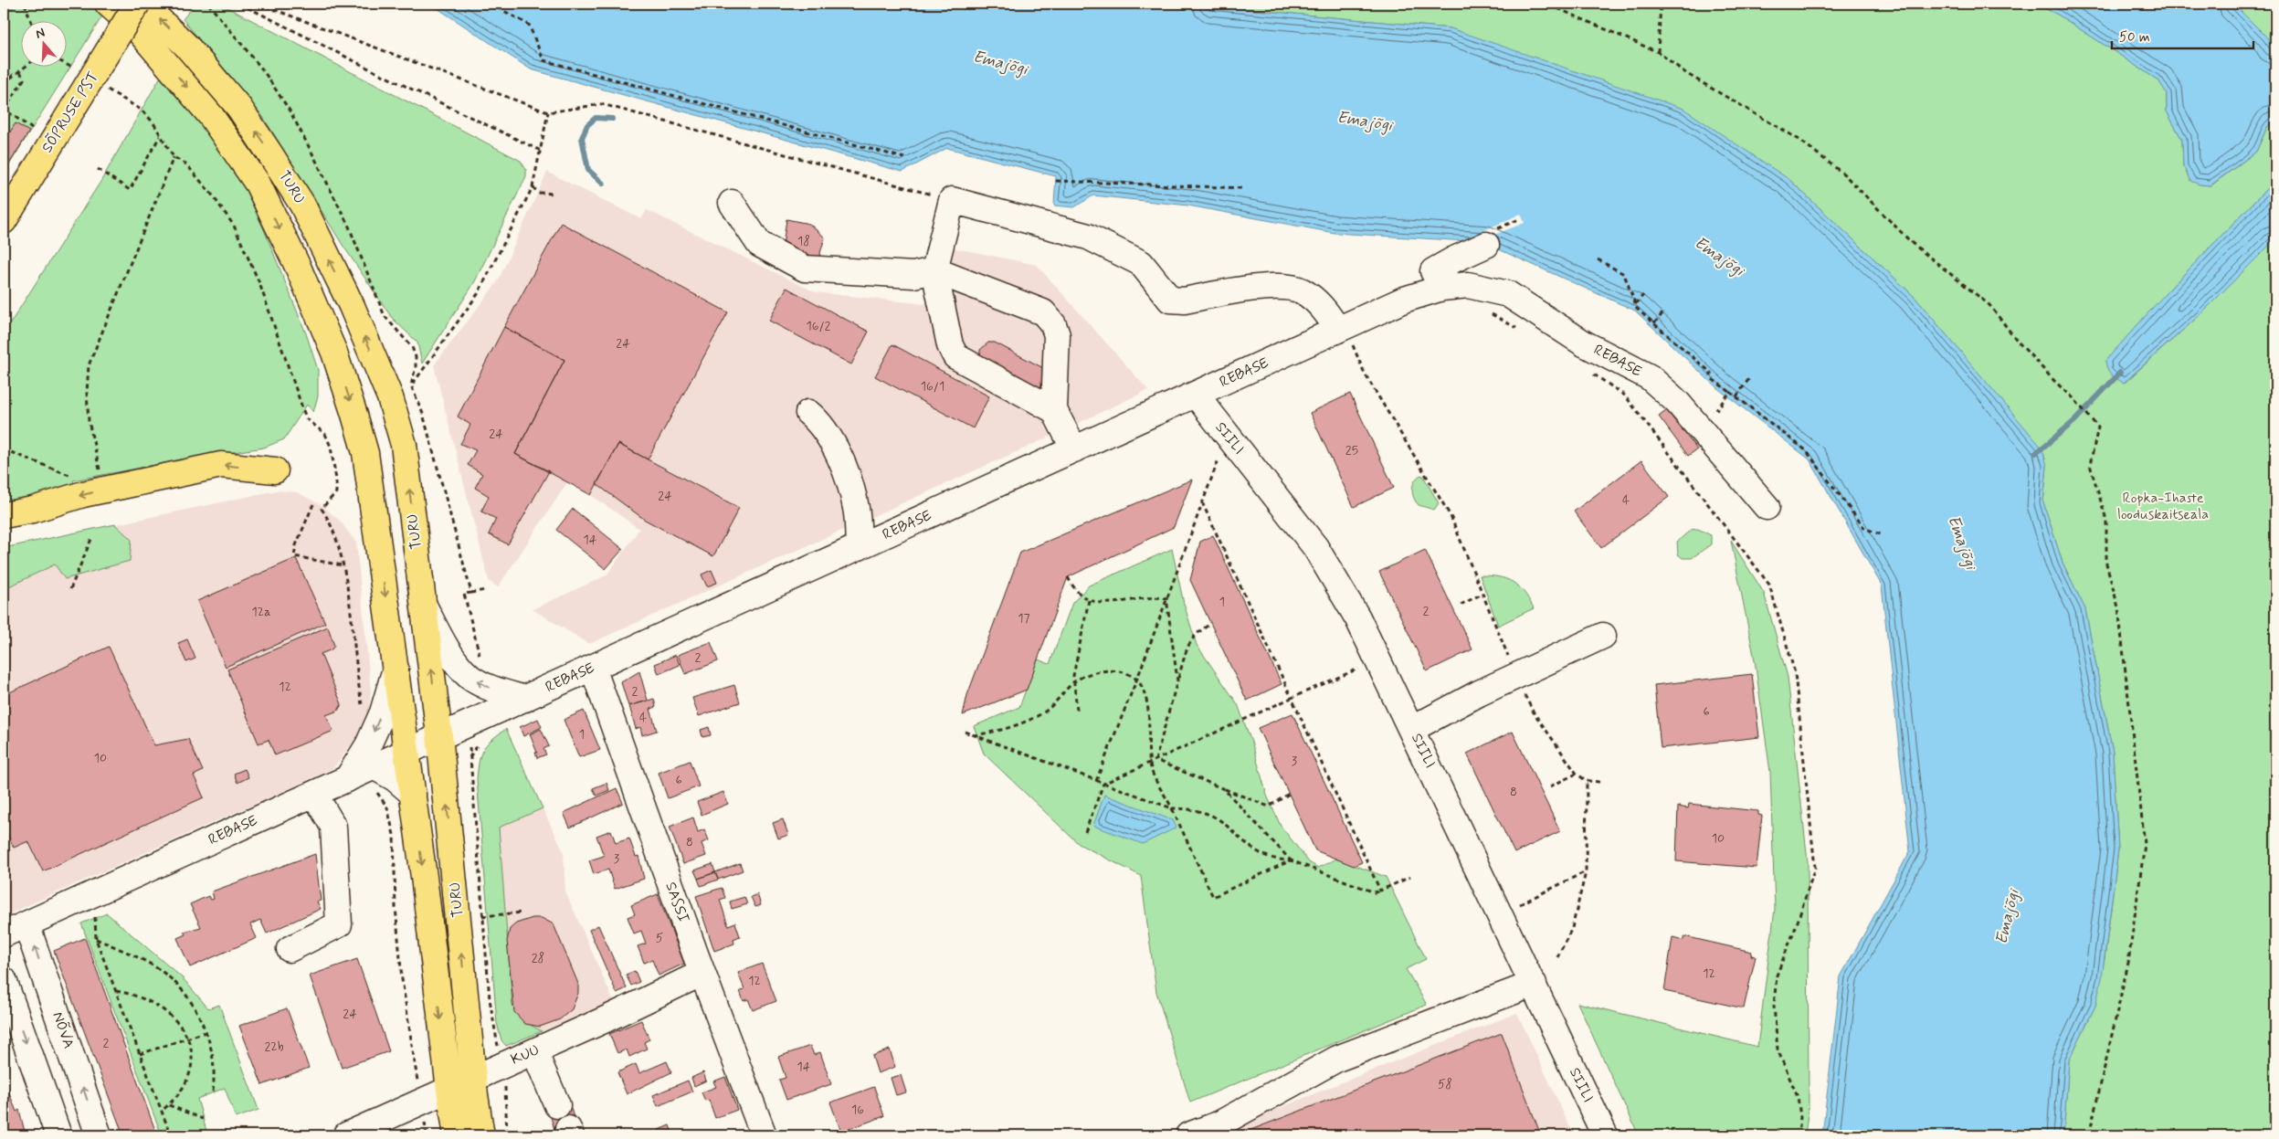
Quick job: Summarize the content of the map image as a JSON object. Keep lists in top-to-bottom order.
{
  "streets": {
    "main road": ["SÕPRUSE PST", "TURU"],
    "street": [
      "REBASE",
      "SIILI",
      "SASSI",
      "NÕVA",
      "KUU"
    ]
  },
  "crossings": [
    ["TURU", "REBASE"],
    ["TURU", "KUU"],
    ["REBASE", "SIILI"],
    ["REBASE", "SASSI"],
    ["REBASE", "NÕVA"],
    ["SASSI", "KUU"]
  ],
  "water": ["Emajõgi"],
  "parks": ["Ropka-Ihaste looduskaitseala"],
  "house_numbers": [
    "18",
    "16/2",
    "24",
    "16/1",
    "24",
    "25",
    "24",
    "4",
    "14",
    "1",
    "2",
    "12a",
    "17",
    "2",
    "12",
    "2",
    "6",
    "4",
    "1",
    "10",
    "3",
    "6",
    "8",
    "10",
    "8",
    "3",
    "5",
    "28",
    "12",
    "12",
    "24",
    "2",
    "22b",
    "14",
    "58",
    "16"
  ],
  "scale_bar": "50 m",
  "north": "top"
}
